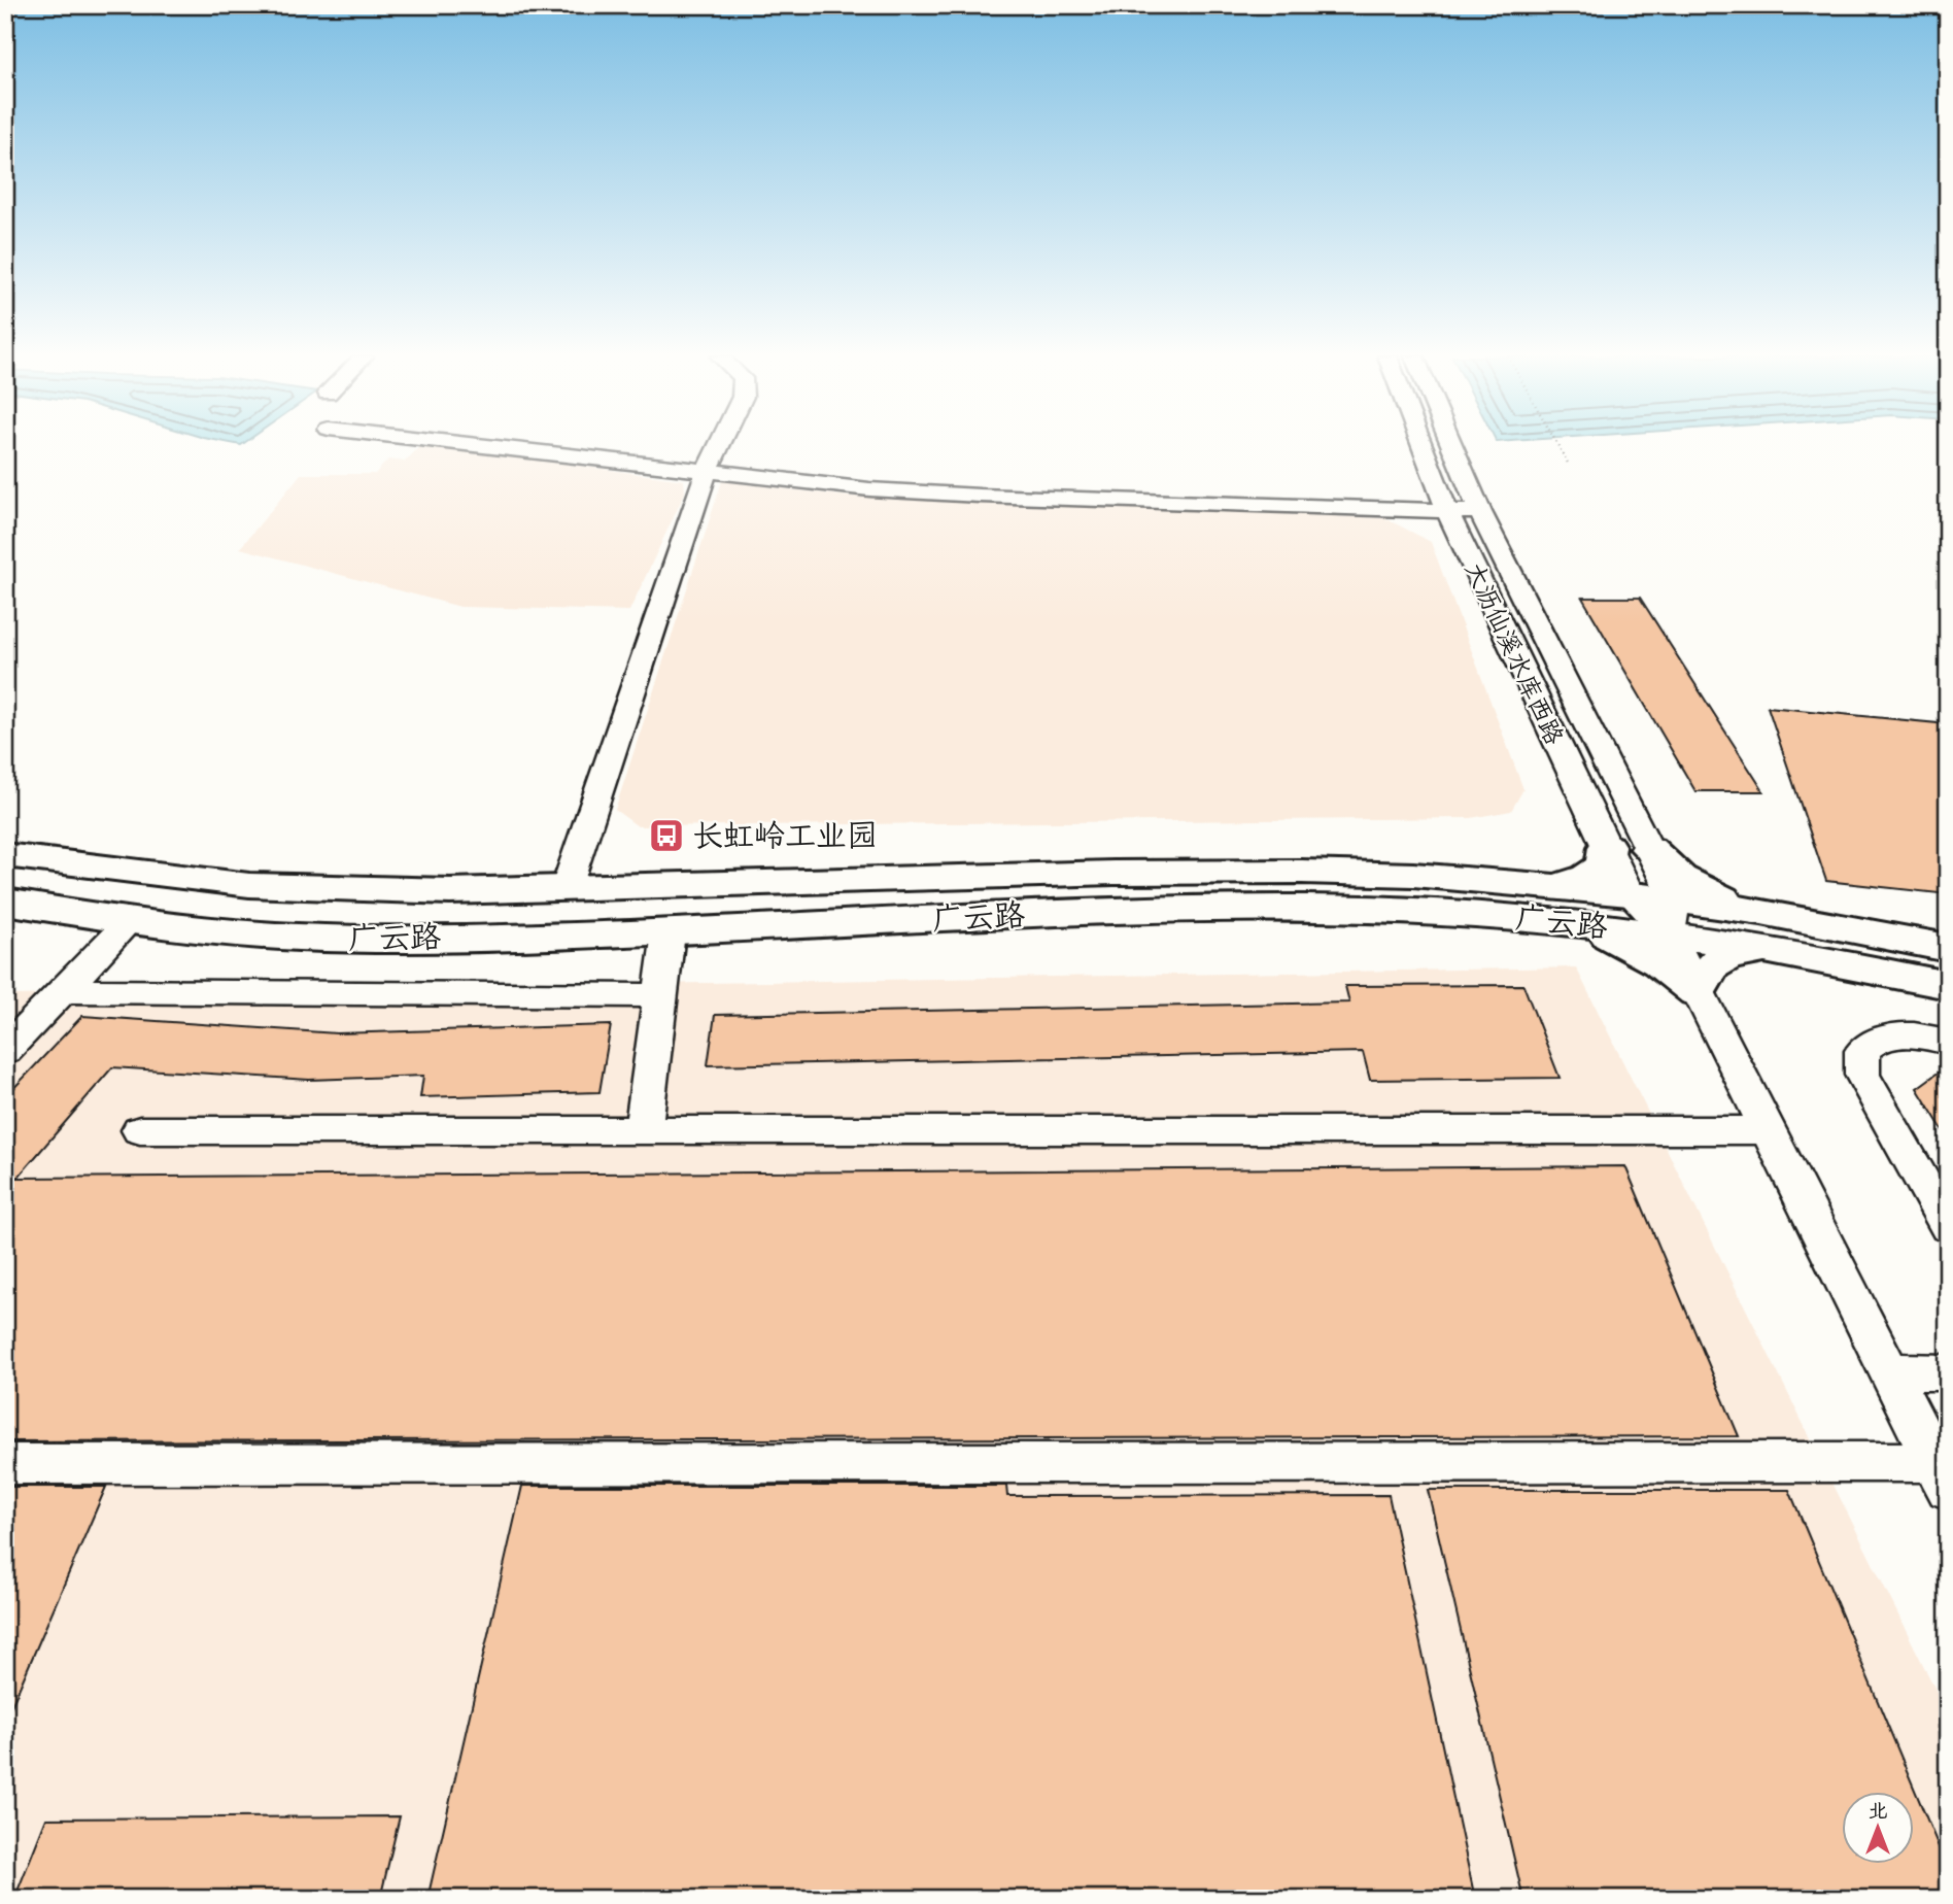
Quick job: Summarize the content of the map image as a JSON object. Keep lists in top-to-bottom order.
{
  "streets": {
    "main road": ["广云路"],
    "street": ["大沥仙溪水库西路"]
  },
  "crossings": [
    ["大沥仙溪水库西路", "广云路"]
  ],
  "places": {
    "bus stop": ["长虹岭工业园"]
  },
  "north": "top"
}
